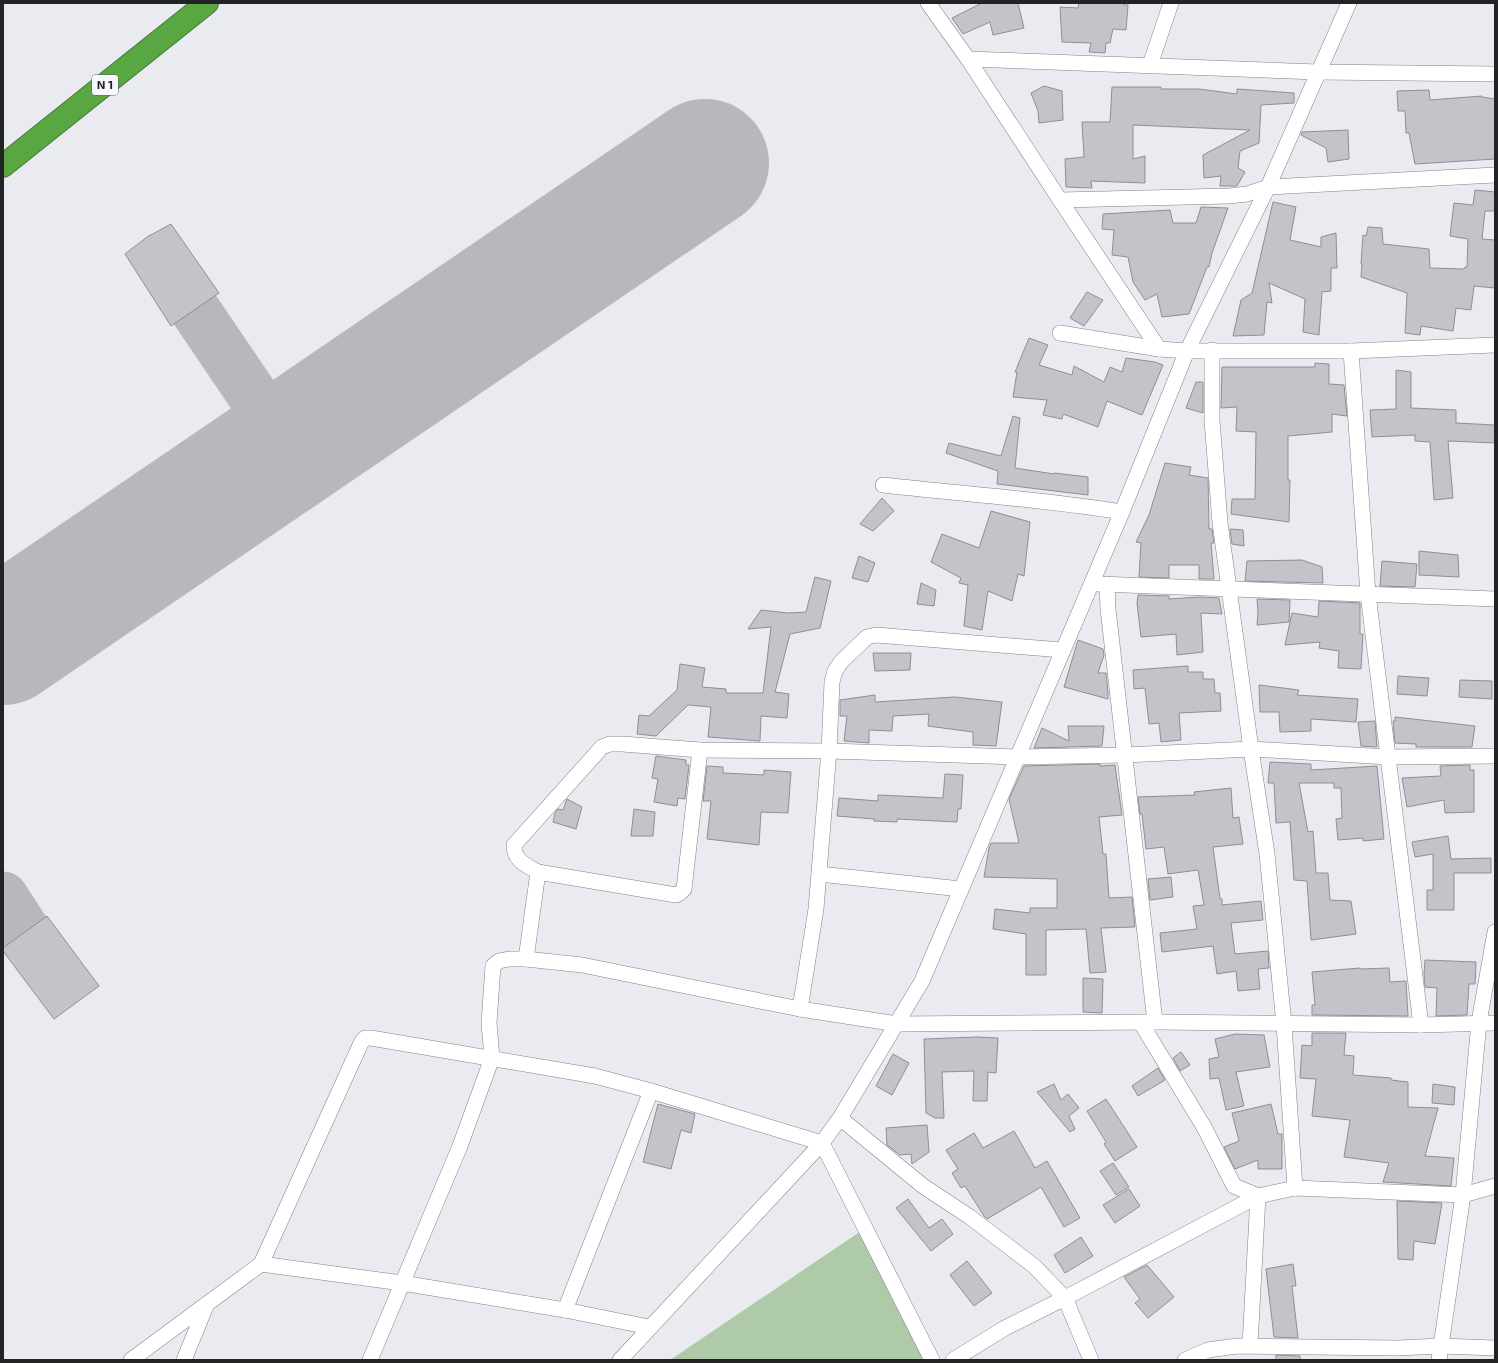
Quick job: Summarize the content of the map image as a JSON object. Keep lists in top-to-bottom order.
{
  "streets": {
    "highway": ["N 1"]
  }
}
